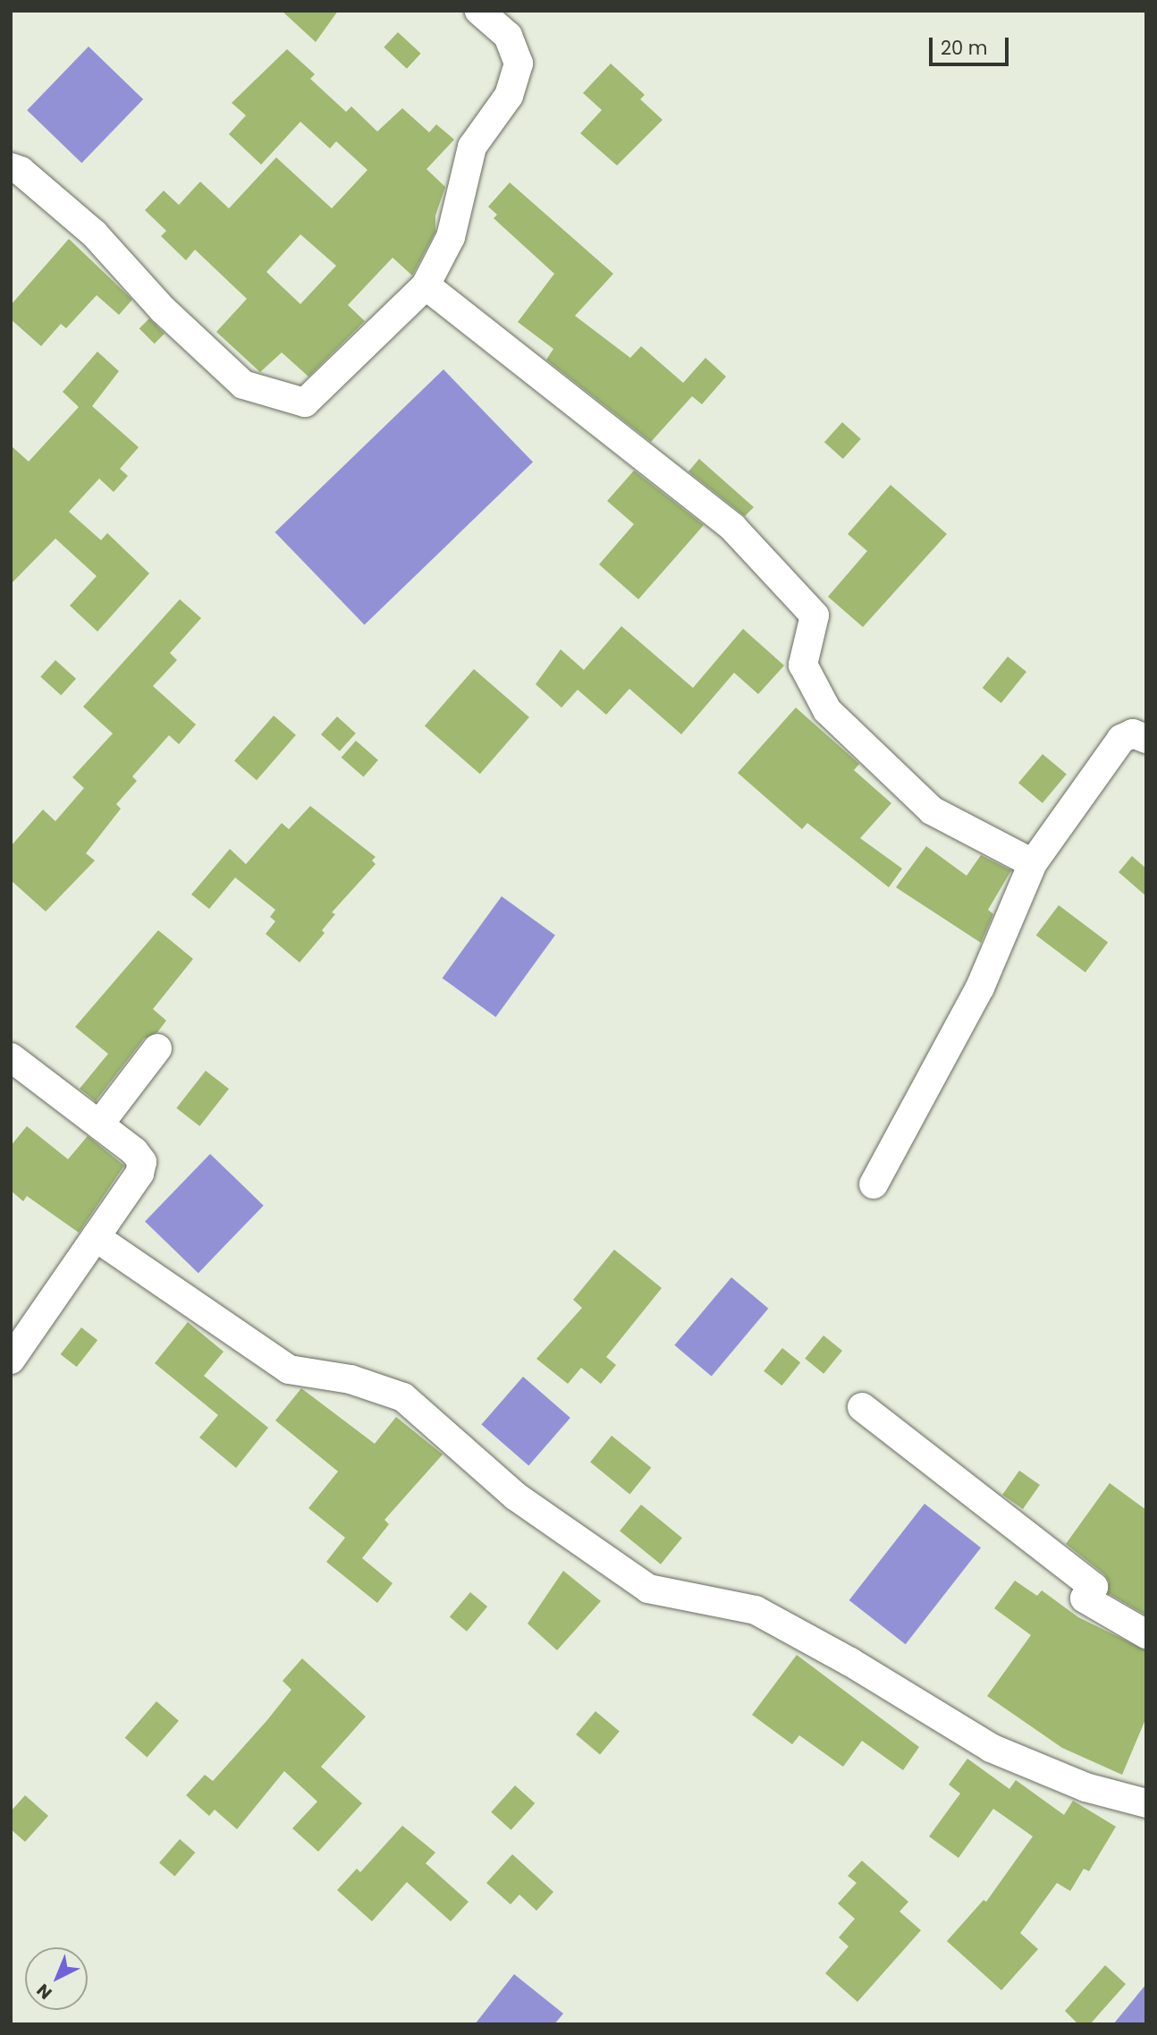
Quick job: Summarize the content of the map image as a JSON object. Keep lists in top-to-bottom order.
{
  "scale_bar": "20 m",
  "north": "bottom left"
}
